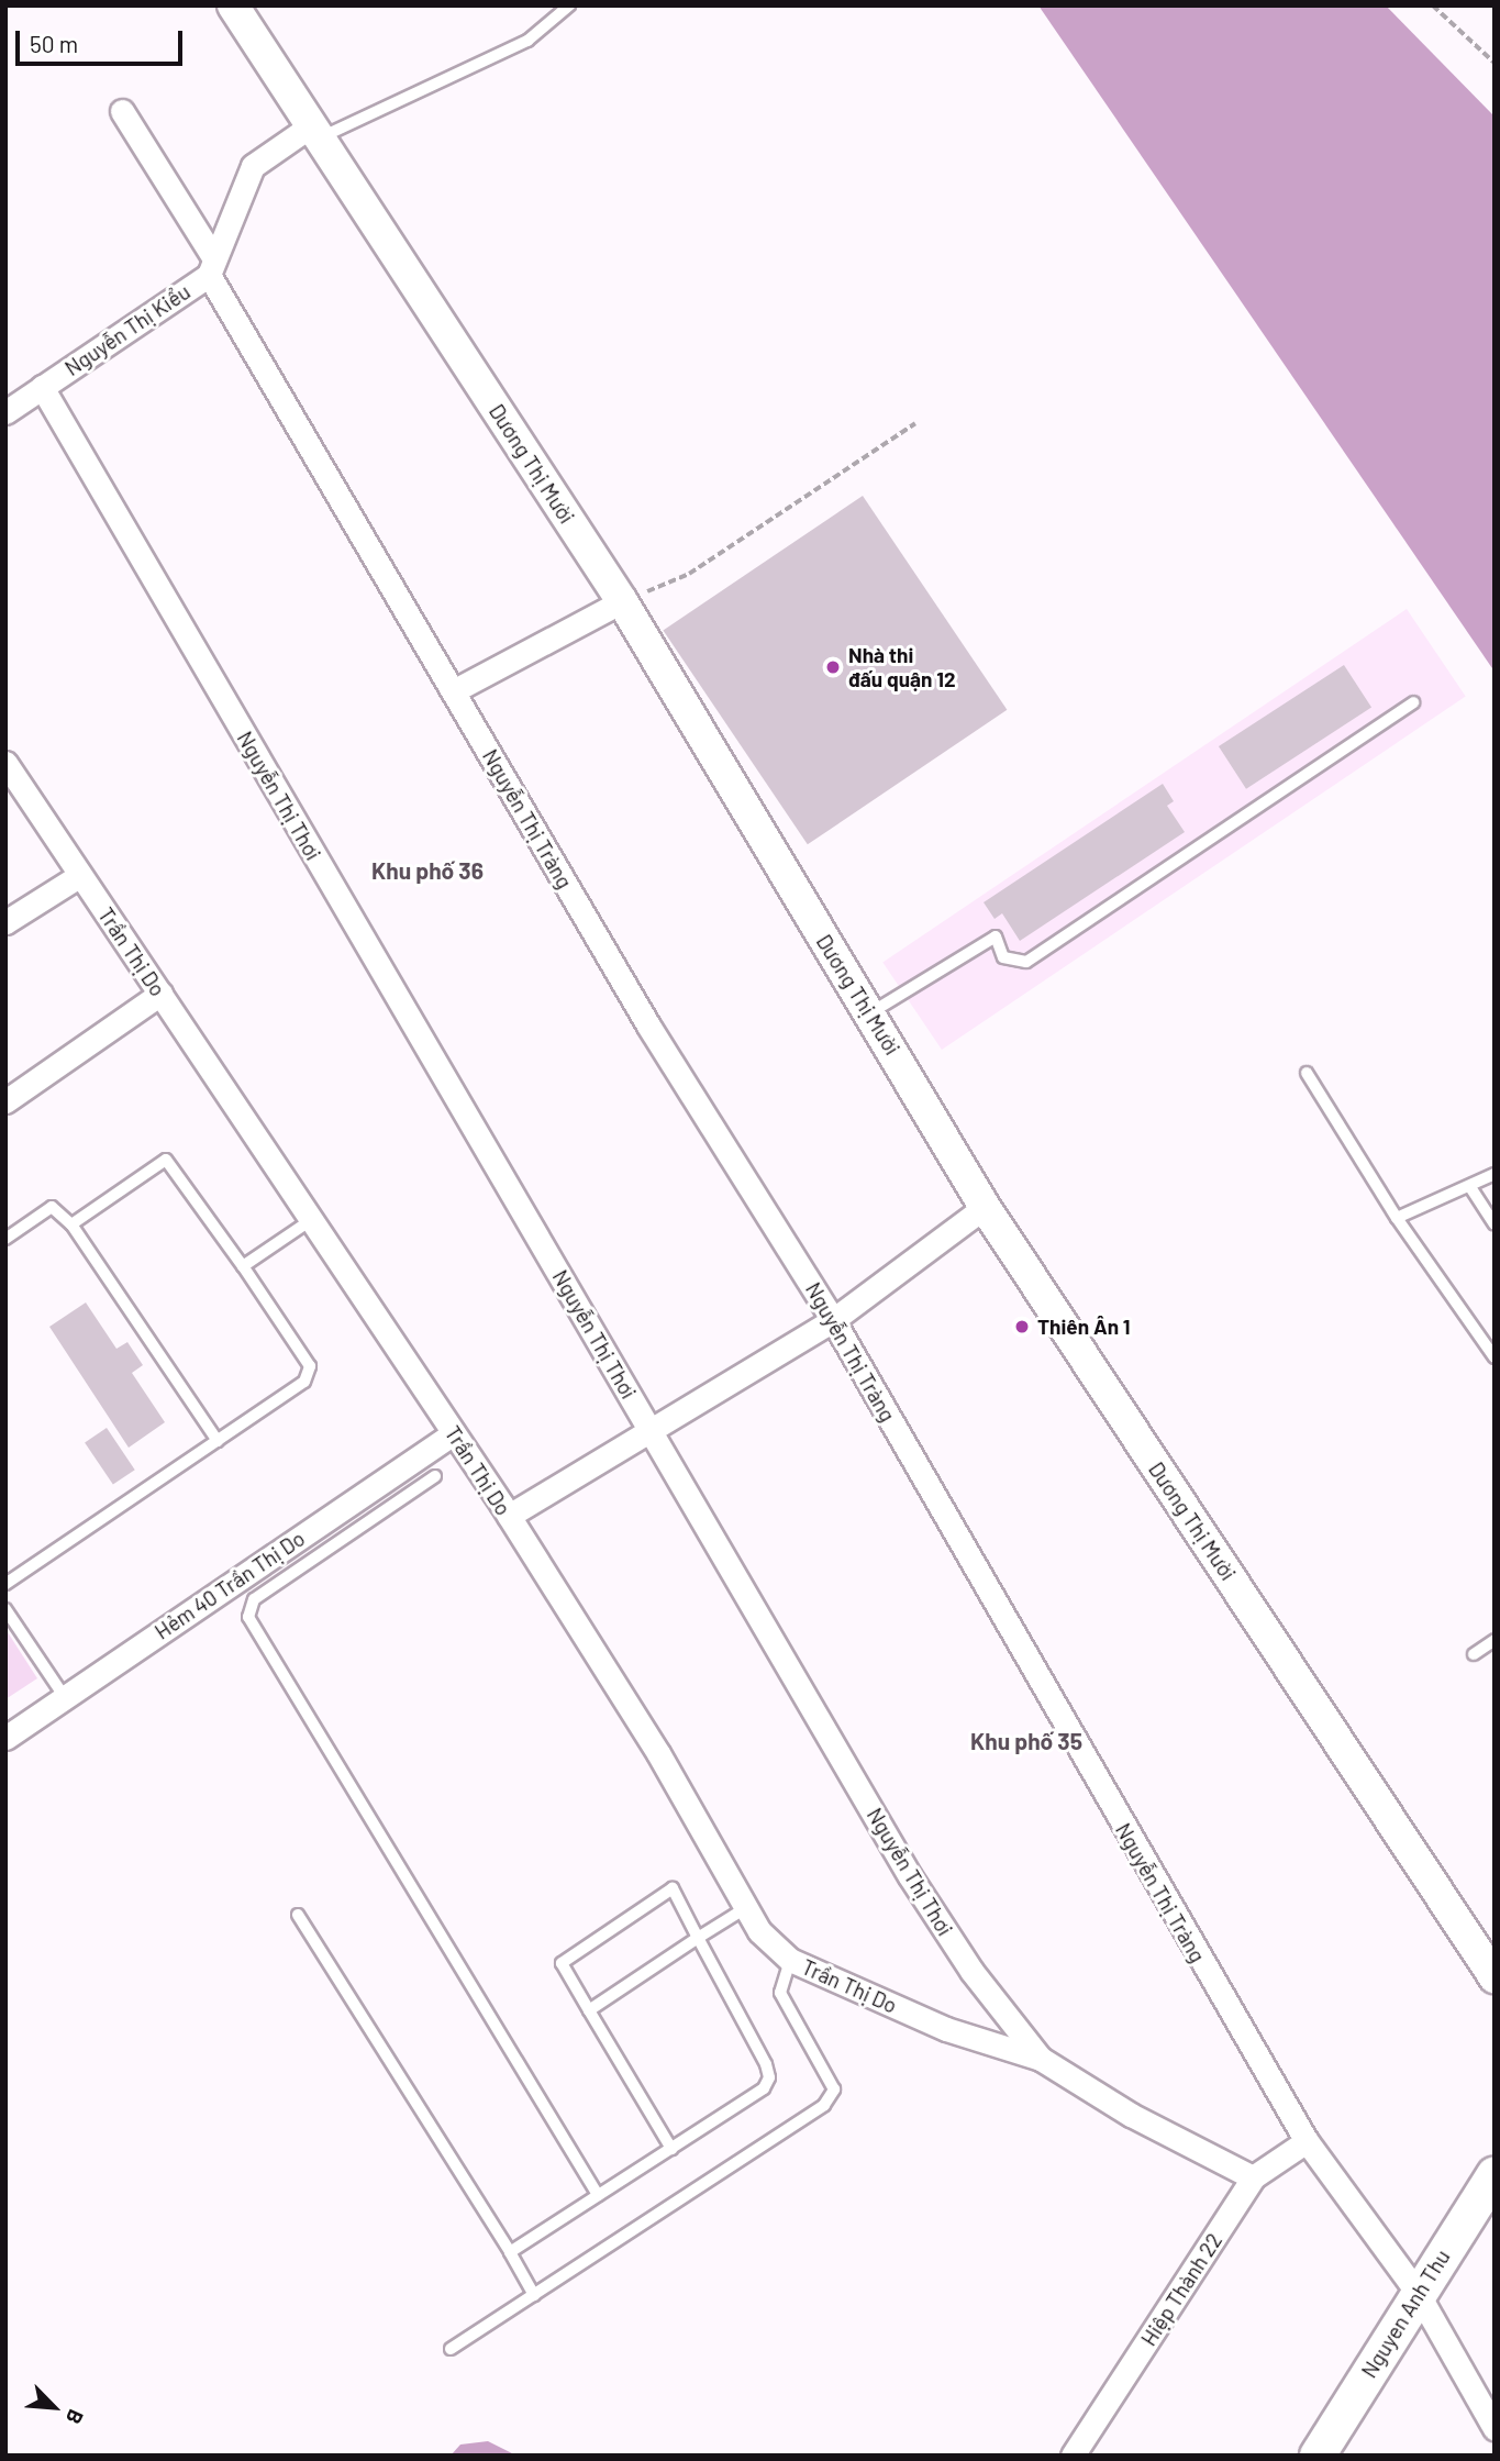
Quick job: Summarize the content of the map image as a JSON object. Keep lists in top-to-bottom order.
{
  "streets": {
    "main road": ["Nguyen Anh Thu"],
    "street": [
      "Nguyễn Thị Kiểu",
      "Dương Thị Mười",
      "Nguyễn Thị Thơi",
      "Nguyễn Thị Tràng",
      "Trần Thị Do",
      "Hẻm 40 Trần Thị Do",
      "Hiệp Thành 22"
    ]
  },
  "crossings": [
    ["Nguyễn Thị Kiểu", "Nguyễn Thị Thơi"],
    ["Nguyễn Thị Kiểu", "Nguyễn Thị Tràng"],
    ["Nguyễn Thị Thơi", "Trần Thị Do"],
    ["Nguyễn Thị Thơi", "Hiệp Thành 22"],
    ["Nguyễn Thị Tràng", "Hiệp Thành 22"],
    ["Nguyễn Thị Tràng", "Nguyen Anh Thu"],
    ["Trần Thị Do", "Hẻm 40 Trần Thị Do"]
  ],
  "districts": ["Khu phố 36", "Khu phố 35"],
  "places": ["Nhà thi đấu quận 12", "Thiên Ân 1"],
  "scale_bar": "50 m",
  "north": "bottom right"
}
